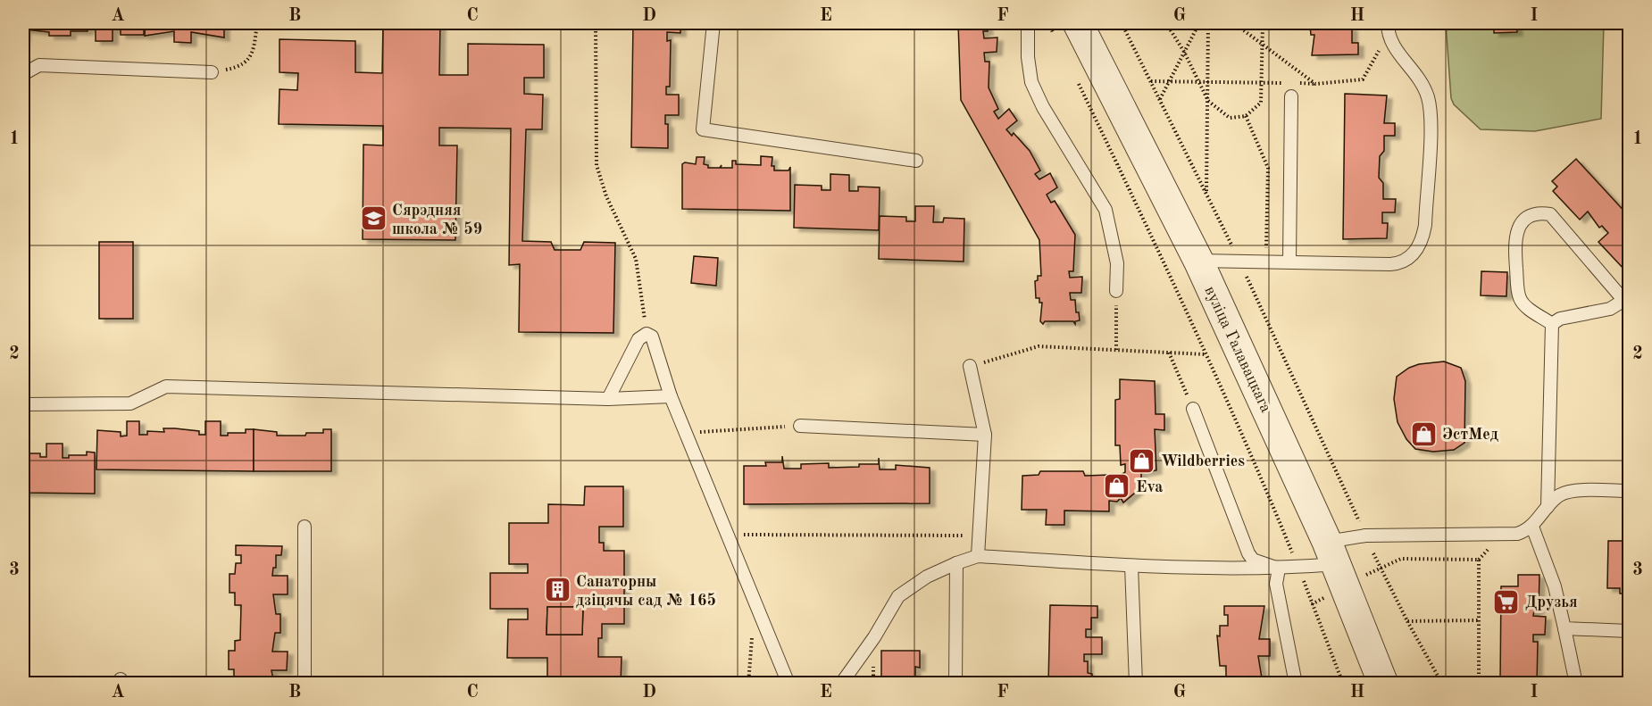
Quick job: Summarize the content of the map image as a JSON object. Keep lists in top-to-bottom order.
{
  "streets": {
    "street": ["вуліца Галавацкага"]
  },
  "places": {
    "school or university": ["Сярэдняя школа № 59"],
    "shop": ["ЭстМед", "Wildberries", "Eva"],
    "building": ["Санаторны дзіцячы сад № 165"],
    "supermarket": ["Друзья"]
  },
  "grid": {
    "columns": [
      "A",
      "B",
      "C",
      "D",
      "E",
      "F",
      "G",
      "H",
      "I"
    ],
    "rows": ["1", "2", "3"]
  }
}
